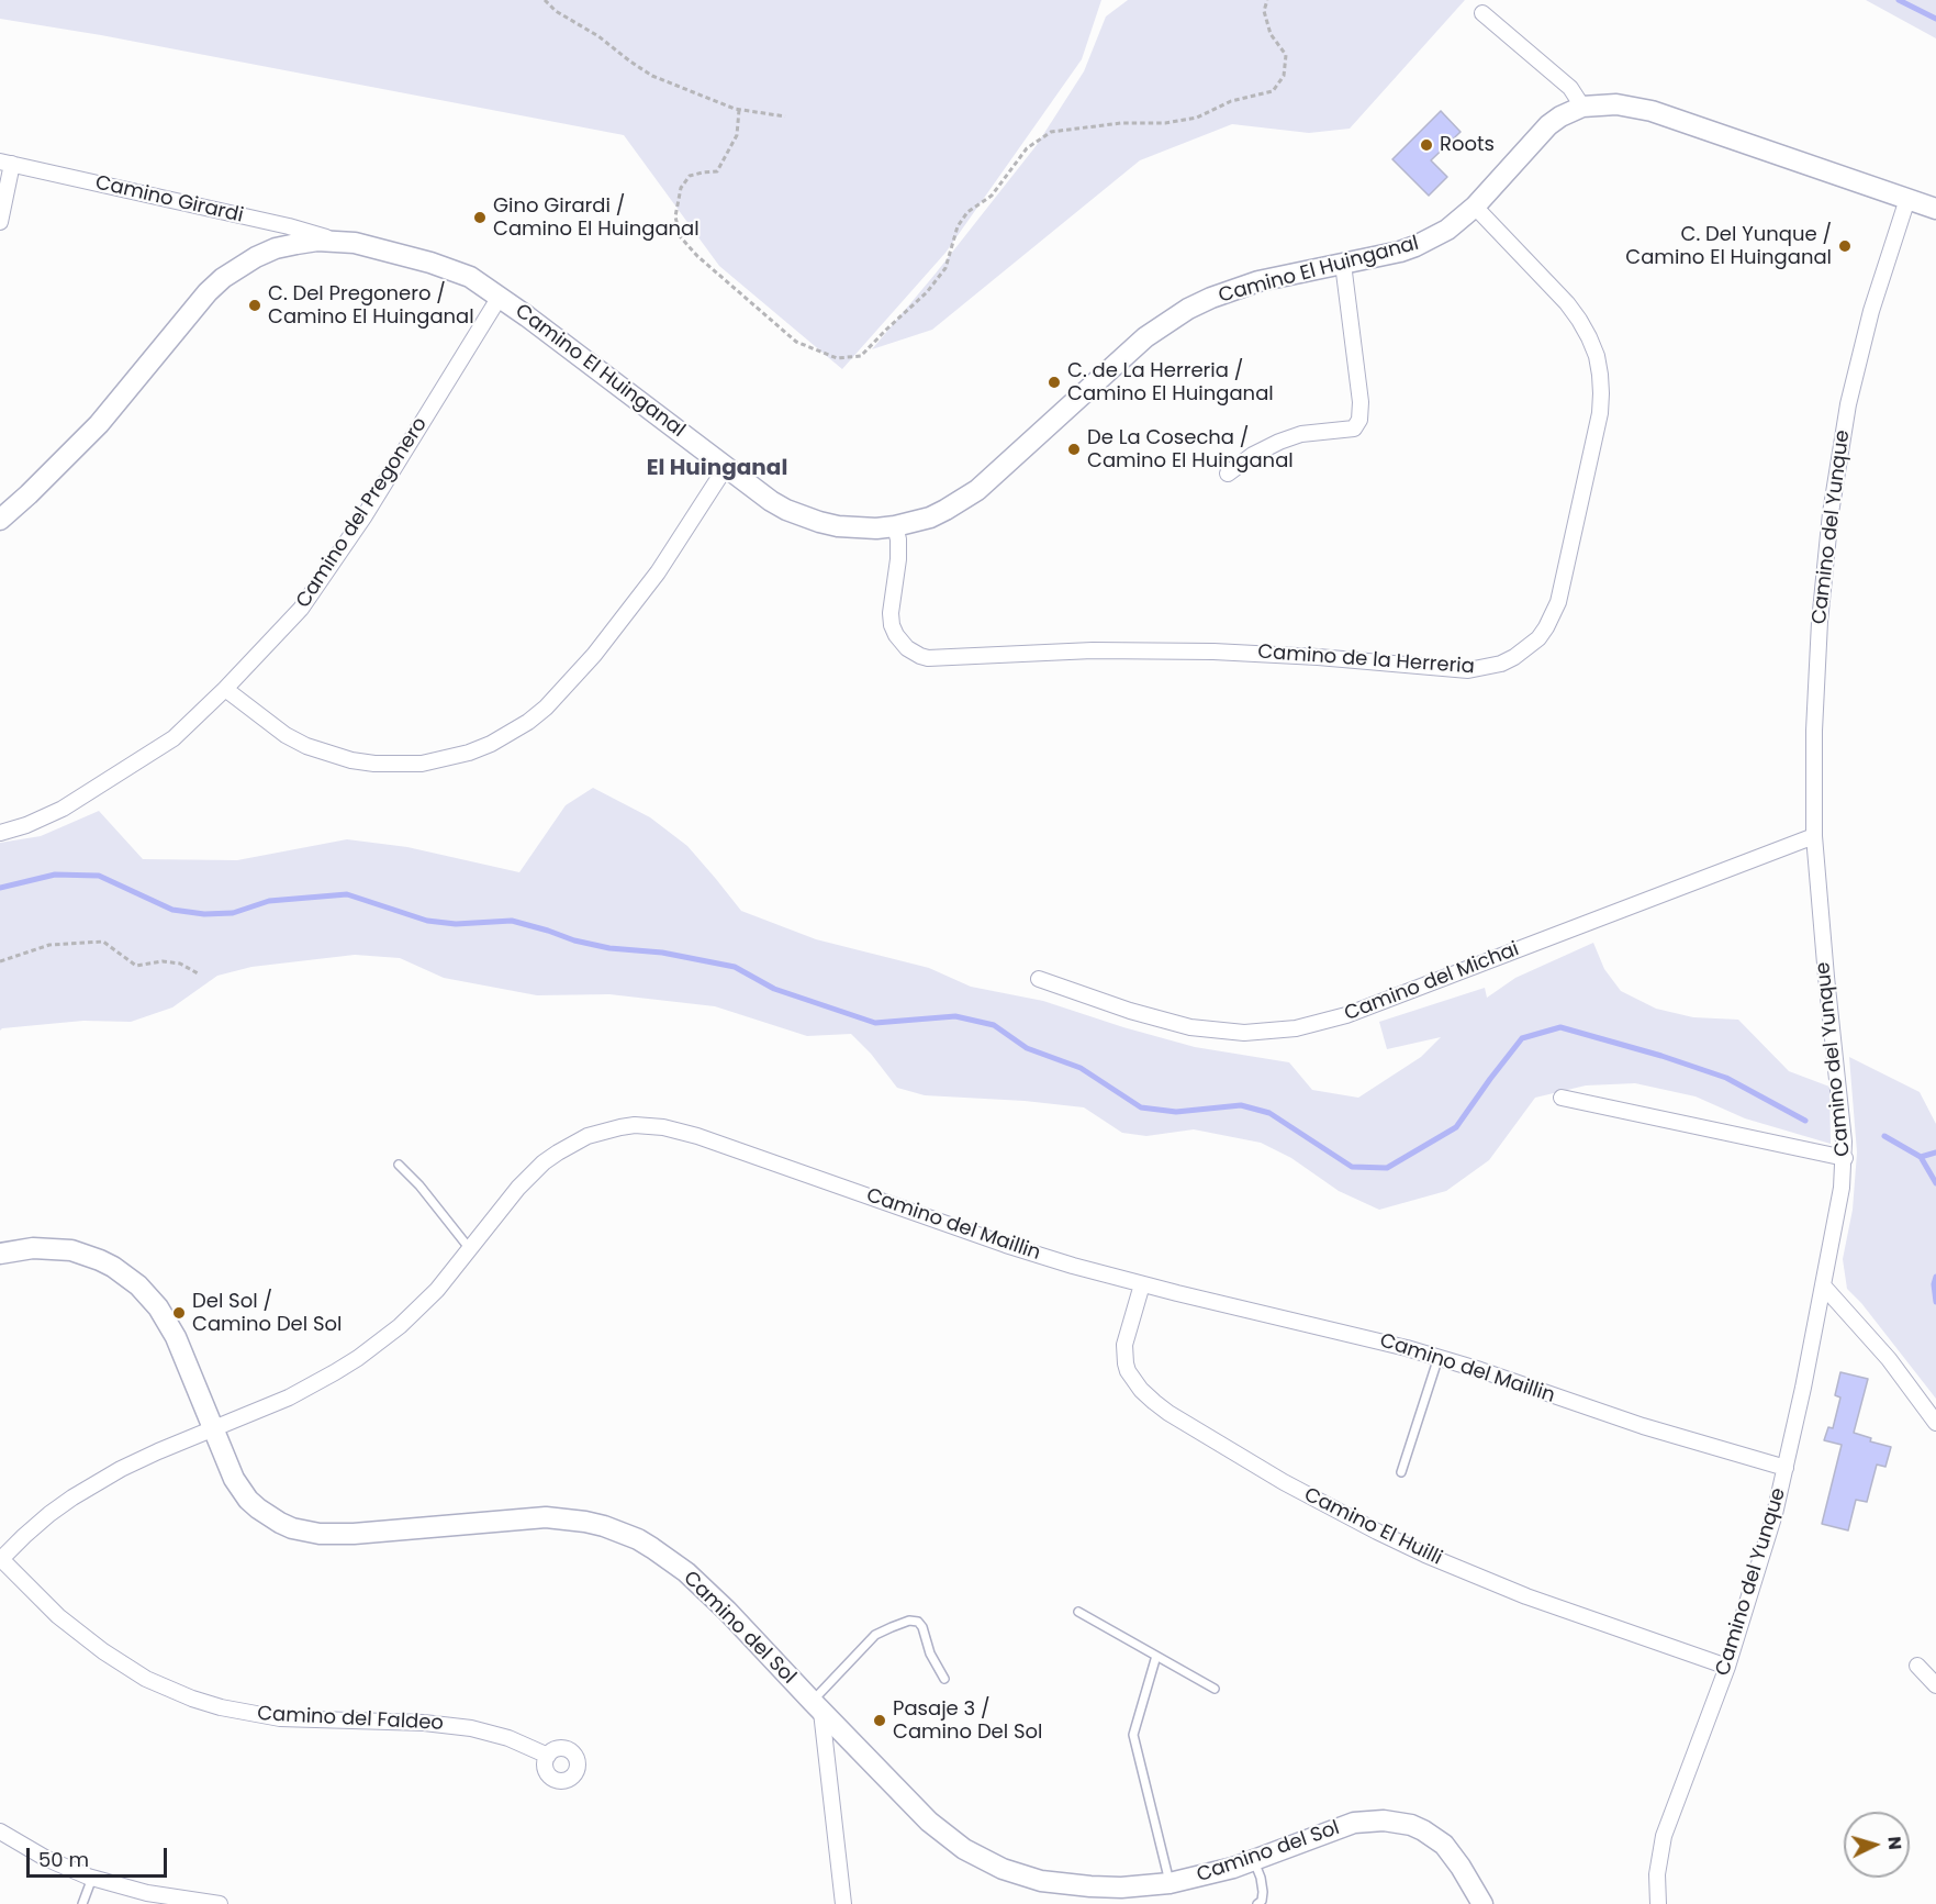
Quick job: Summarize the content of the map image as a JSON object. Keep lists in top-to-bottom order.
{
  "streets": {
    "street": [
      "Camino Girardi",
      "Camino El Huinganal",
      "Camino del Pregonero",
      "Camino del Yunque",
      "Camino de la Herreria",
      "Camino del Michai",
      "Camino del Maillin",
      "Camino El Huilli",
      "Camino del Sol",
      "Camino del Faldeo"
    ]
  },
  "crossings": [
    ["Camino Girardi", "Camino El Huinganal"],
    ["Camino El Huinganal", "Camino del Pregonero"],
    ["Camino El Huinganal", "Camino del Yunque"],
    ["Camino El Huinganal", "Camino de la Herreria"],
    ["Camino del Yunque", "Camino del Michai"],
    ["Camino del Yunque", "Camino del Maillin"],
    ["Camino del Yunque", "Camino El Huilli"],
    ["Camino del Maillin", "Camino El Huilli"],
    ["Camino del Maillin", "Camino del Sol"],
    ["Camino del Maillin", "Camino del Faldeo"]
  ],
  "districts": ["El Huinganal"],
  "places": [
    "Roots",
    "Gino Girardi / Camino El Huinganal",
    "C. Del Yunque / Camino El Huinganal",
    "C. Del Pregonero / Camino El Huinganal",
    "C. de La Herreria / Camino El Huinganal",
    "De La Cosecha / Camino El Huinganal",
    "Del Sol / Camino Del Sol",
    "Pasaje 3 / Camino Del Sol"
  ],
  "scale_bar": "50 m",
  "north": "right"
}
